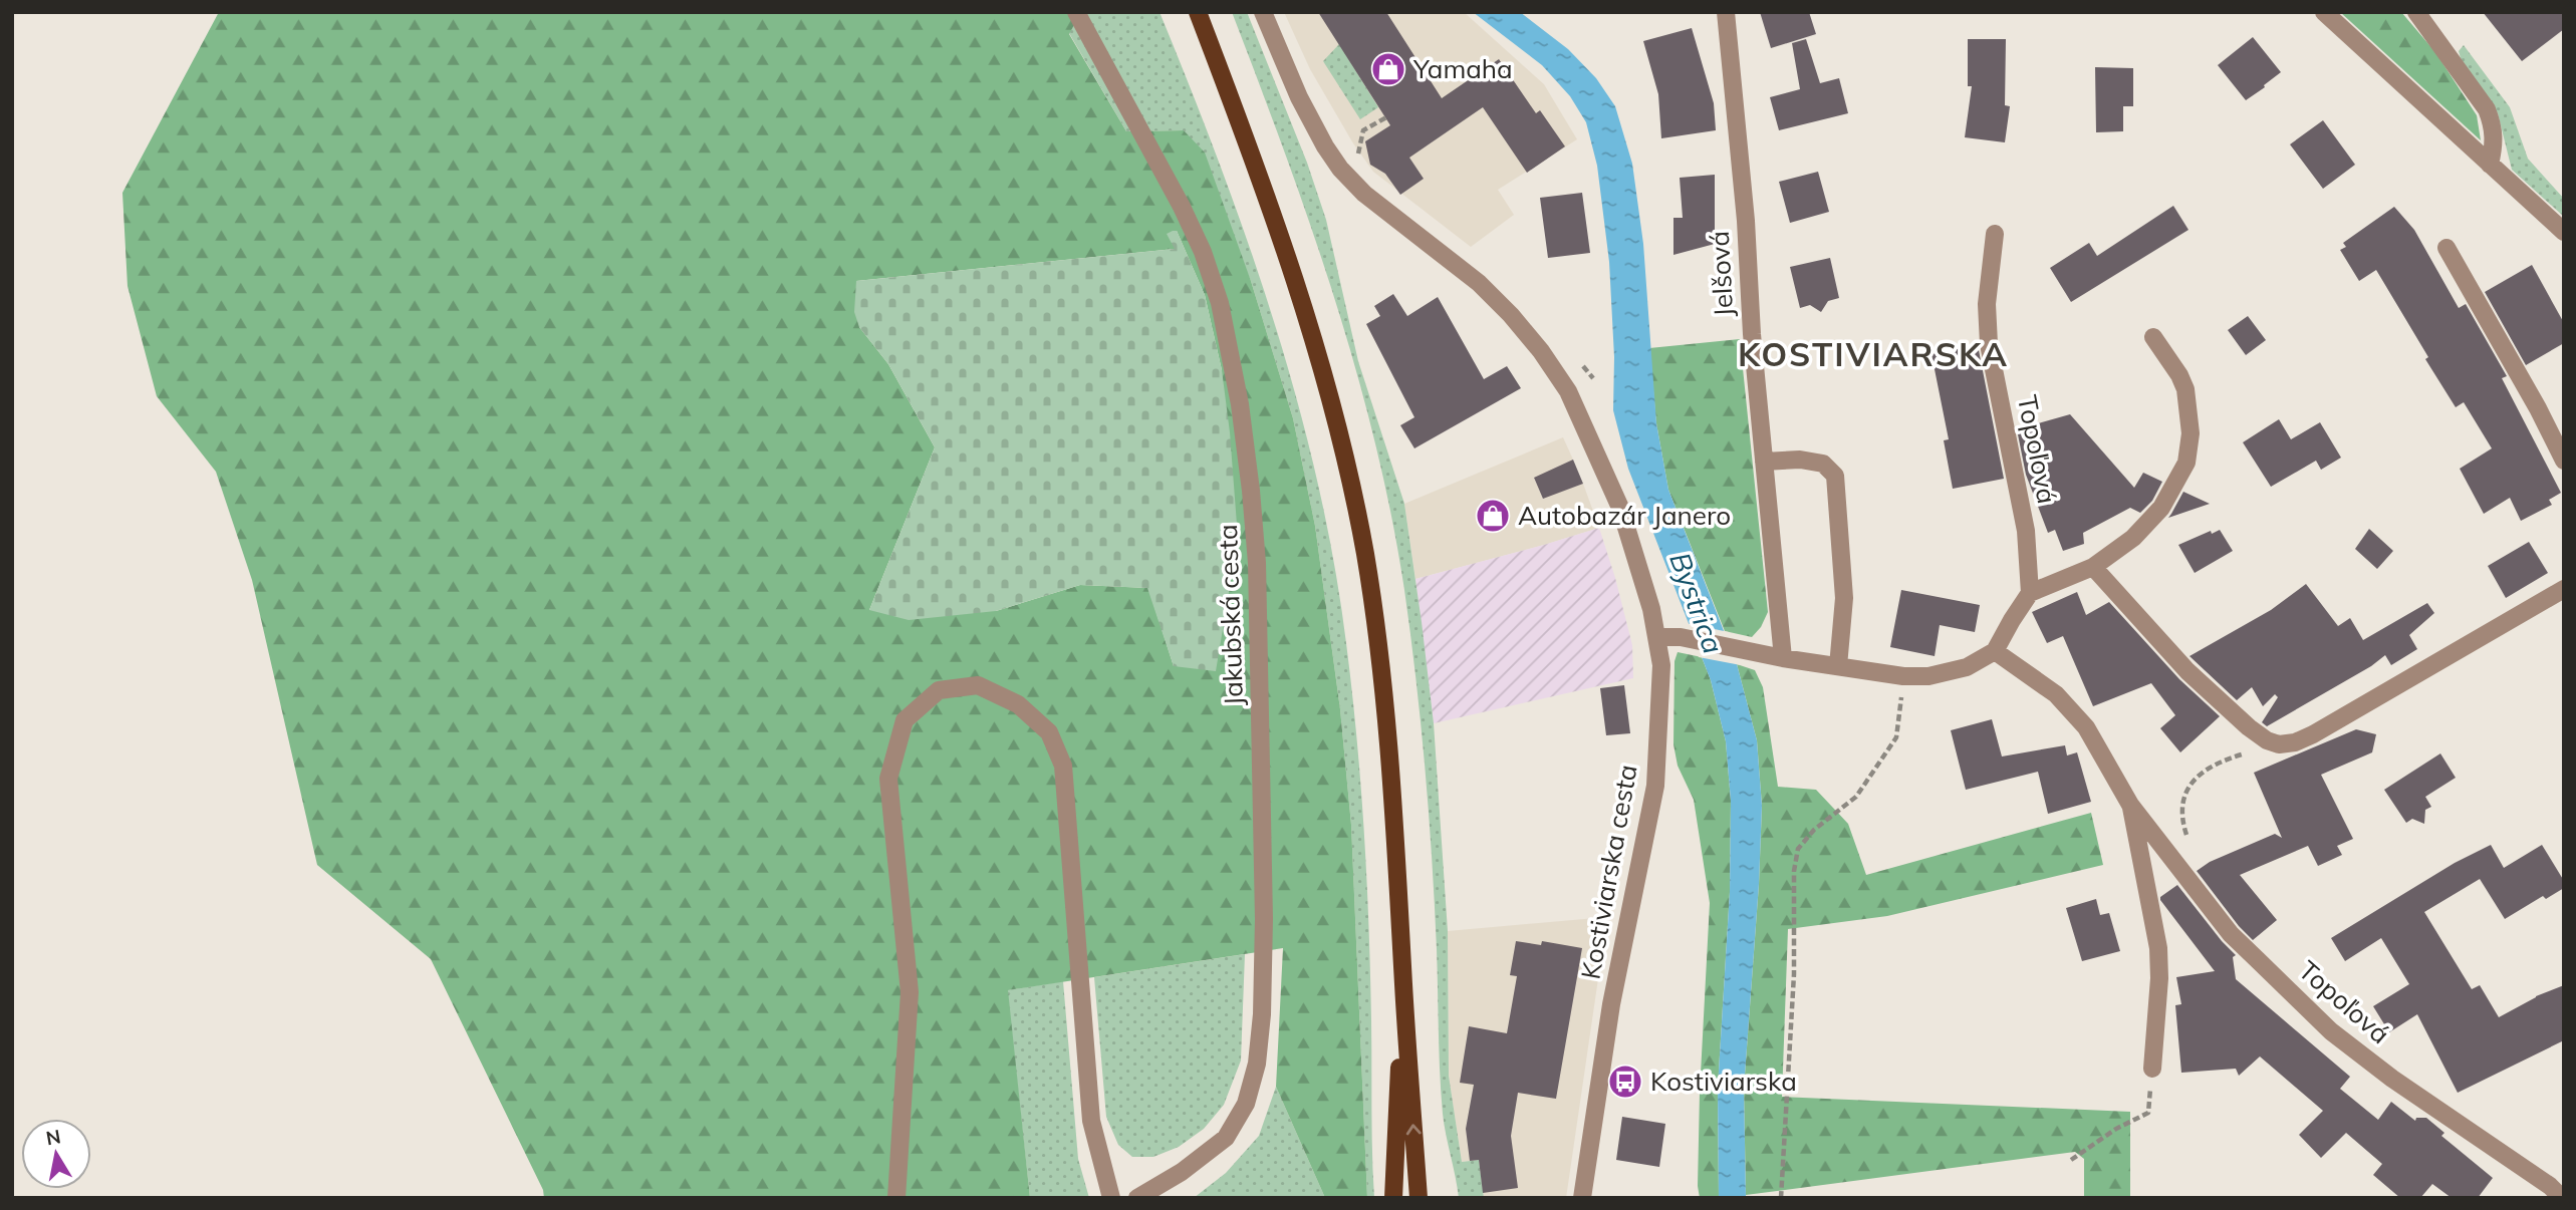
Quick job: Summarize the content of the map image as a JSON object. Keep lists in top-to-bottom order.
{
  "streets": {
    "street": [
      "Jelšová",
      "Topoľová",
      "Jakubská cesta",
      "Kostiviarska cesta"
    ]
  },
  "districts": ["KOSTIVIARSKA"],
  "water": ["Bystrica"],
  "places": {
    "shop": ["Yamaha", "Autobazár Janero"],
    "bus stop": ["Kostiviarska"]
  },
  "north": "top"
}
